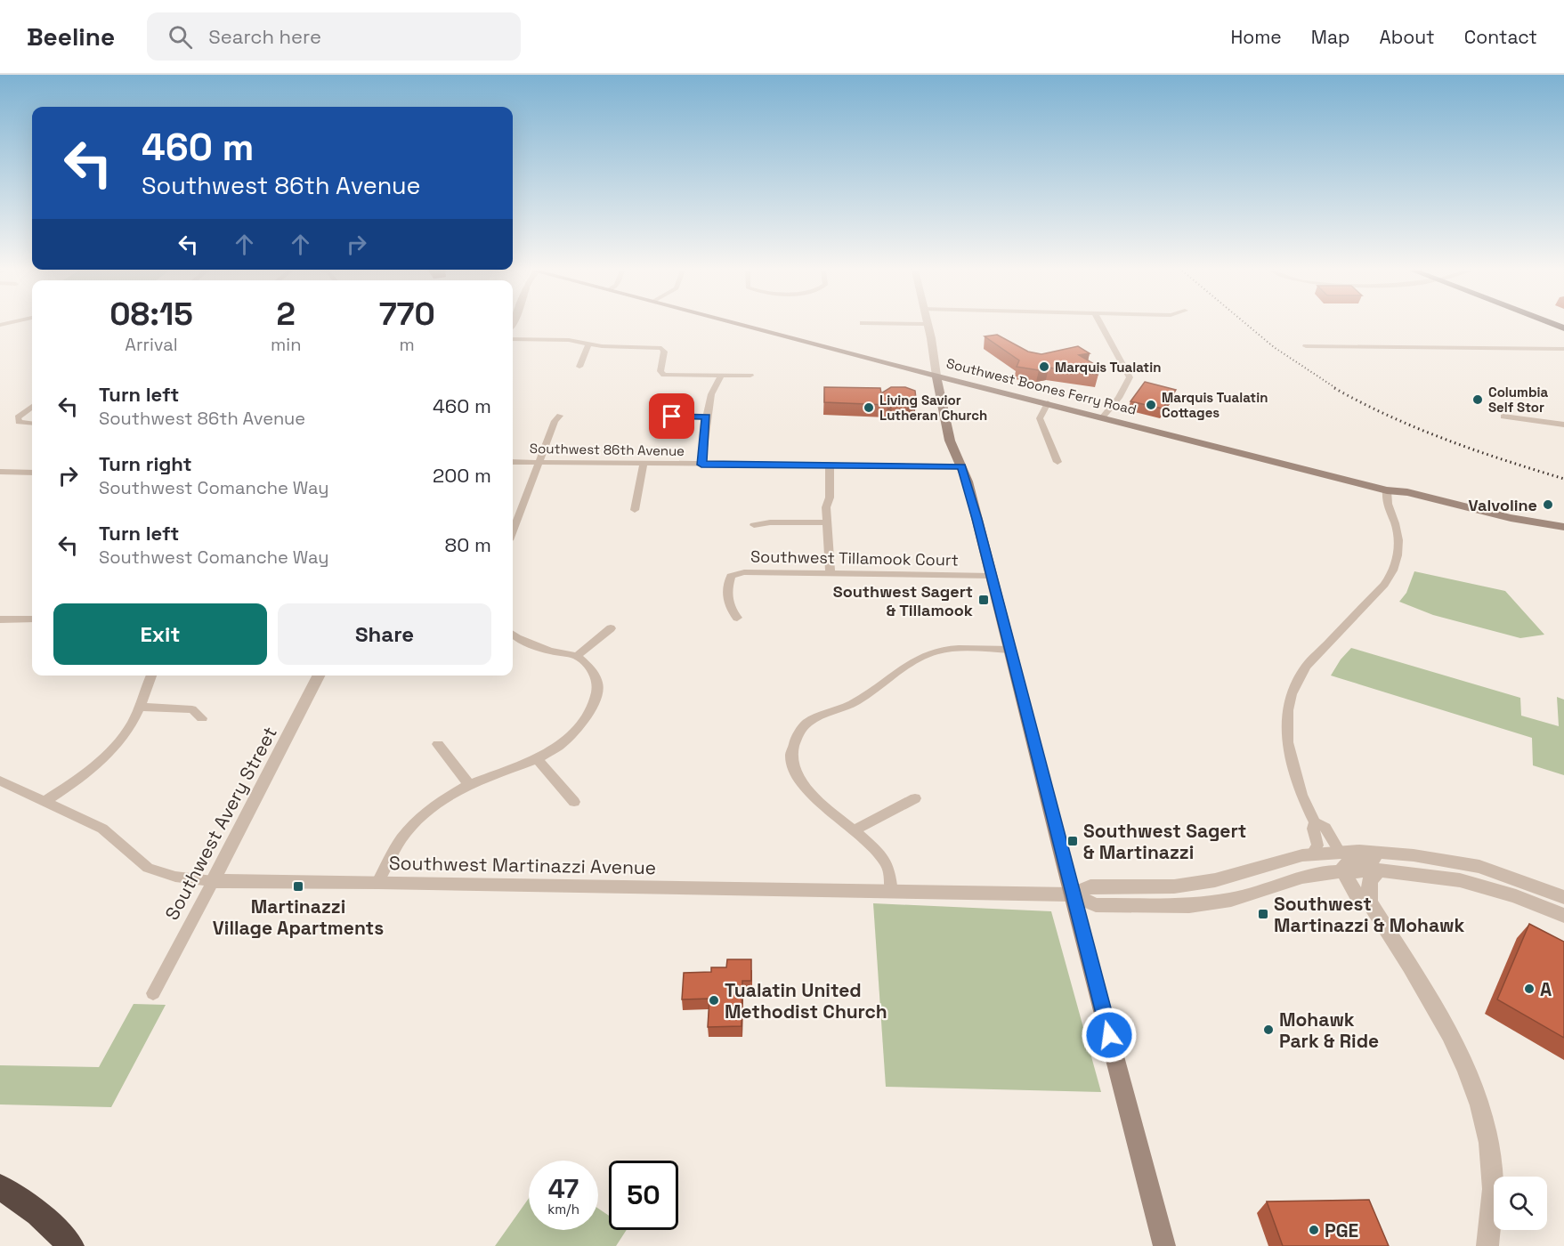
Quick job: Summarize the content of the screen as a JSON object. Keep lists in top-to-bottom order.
{
  "streets": {
    "main road": ["Southwest Boones Ferry Road"],
    "street": [
      "Southwest 86th Avenue",
      "Southwest Tillamook Court",
      "Southwest Avery Street",
      "Southwest Martinazzi Avenue"
    ]
  },
  "crossings": [
    ["Southwest Avery Street", "Southwest Martinazzi Avenue"]
  ],
  "places": {
    "other": [
      "Marquis Tualatin",
      "Columbia Self Stor",
      "Marquis Tualatin Cottages",
      "Living Savior Lutheran Church",
      "Valvoline",
      "A",
      "Tualatin United Methodist Church",
      "Mohawk Park & Ride",
      "PGE"
    ],
    "transit": [
      "Southwest Sagert & Tillamook",
      "Southwest Sagert & Martinazzi",
      "Martinazzi Village Apartments",
      "Southwest Martinazzi & Mohawk"
    ]
  },
  "page": {
    "header": "Beeline",
    "search": "Search here",
    "nav": [
      "Home",
      "Map",
      "About",
      "Contact"
    ],
    "turn": ["460 m", "Southwest 86th Avenue"],
    "eta": [
      "08:15",
      "Arrival",
      "2",
      "min",
      "770",
      "m"
    ],
    "list": [
      {
        "name": "Turn left",
        "note": "Southwest 86th Avenue",
        "value": "460 m"
      },
      {
        "name": "Turn right",
        "note": "Southwest Comanche Way",
        "value": "200 m"
      },
      {
        "name": "Turn left",
        "note": "Southwest Comanche Way",
        "value": "80 m"
      }
    ],
    "buttons": ["Exit", "Share"],
    "speed": "47 km/h",
    "limit": "50"
  }
}
